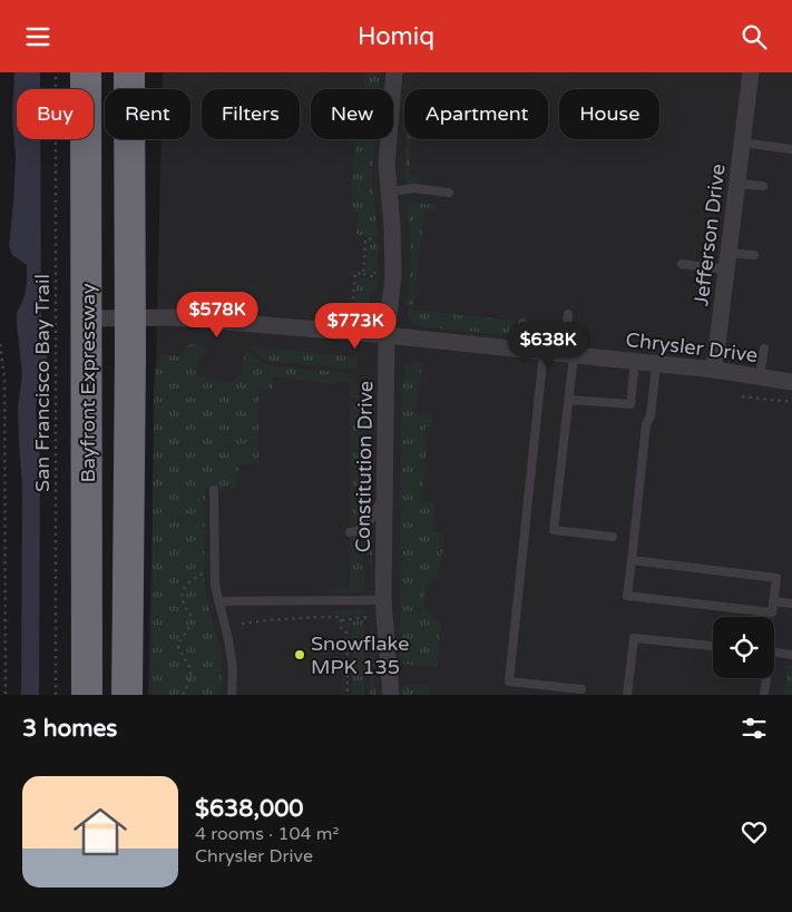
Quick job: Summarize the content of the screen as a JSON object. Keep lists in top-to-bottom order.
{
  "streets": {
    "highway": ["Bayfront Expressway"],
    "street": ["Jefferson Drive", "Chrysler Drive", "Constitution Drive"],
    "path": ["San Francisco Bay Trail"]
  },
  "crossings": [
    ["Jefferson Drive", "Chrysler Drive"],
    ["Chrysler Drive", "Bayfront Expressway"],
    ["Chrysler Drive", "Constitution Drive"]
  ],
  "places": ["Snowflake MPK 135"],
  "page": {
    "header": "Homiq",
    "chip": [
      "Buy",
      "Rent",
      "Filters",
      "New",
      "Apartment",
      "House"
    ],
    "price": ["$578K", "$773K", "$638K"],
    "heading": "3 homes",
    "list": [
      {
        "name": "$638,000",
        "note": "4 rooms · 104 m² · Chrysler Drive"
      }
    ]
  }
}
